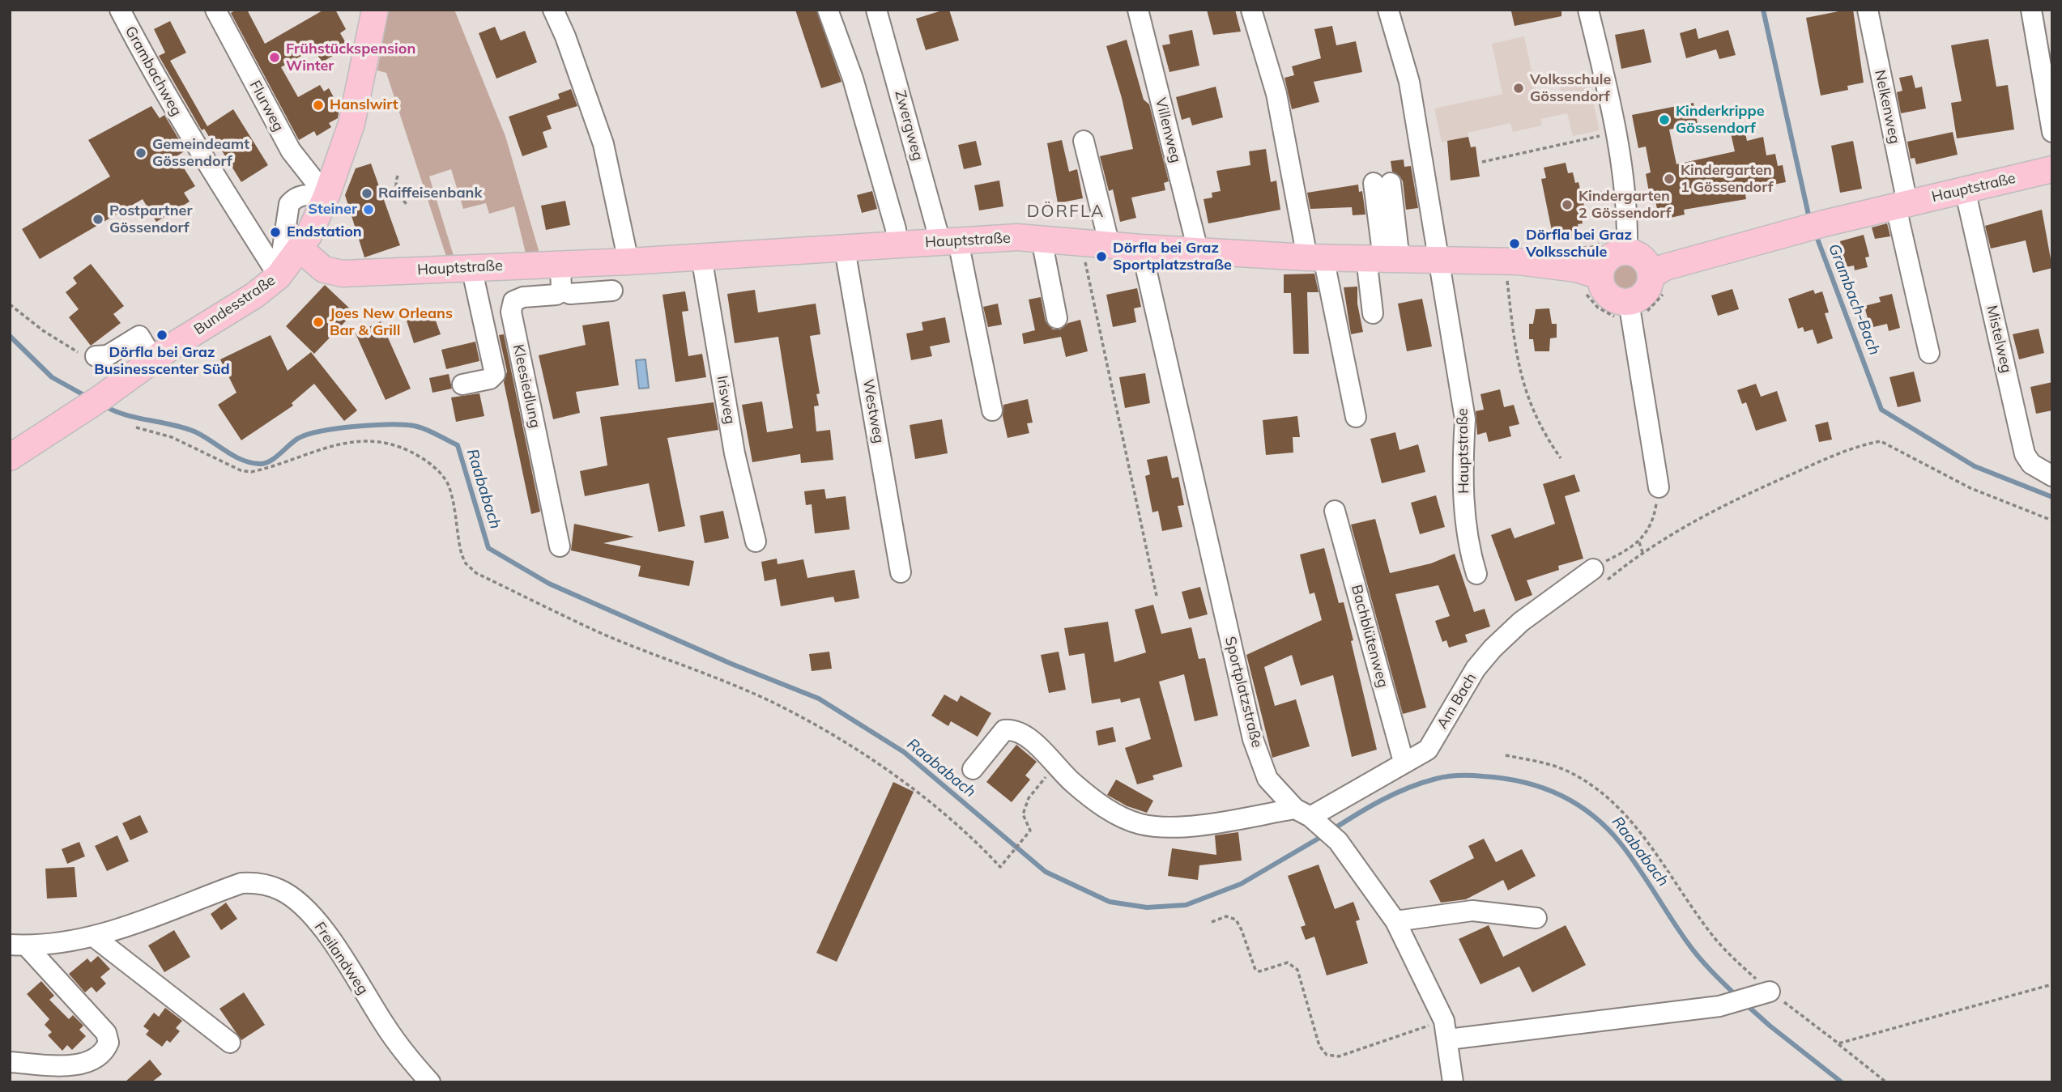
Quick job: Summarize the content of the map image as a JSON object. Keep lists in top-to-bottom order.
{
  "streets": {
    "main road": ["Hauptstraße", "Bundesstraße"],
    "street": [
      "Grambachweg",
      "Flurweg",
      "Nelkenweg",
      "Zwergweg",
      "Villenweg",
      "Mistelweg",
      "Kleesiedlung",
      "Irisweg",
      "Westweg",
      "Bachblütenweg",
      "Sportplatzstraße",
      "Am Bach",
      "Freilandweg"
    ]
  },
  "crossings": [
    ["Grambachweg", "Bundesstraße"],
    ["Flurweg", "Bundesstraße"],
    ["Nelkenweg", "Hauptstraße"],
    ["Zwergweg", "Hauptstraße"],
    ["Villenweg", "Hauptstraße"],
    ["Hauptstraße", "Bundesstraße"],
    ["Hauptstraße", "Mistelweg"],
    ["Hauptstraße", "Irisweg"],
    ["Hauptstraße", "Westweg"],
    ["Hauptstraße", "Sportplatzstraße"],
    ["Bachblütenweg", "Am Bach"],
    ["Sportplatzstraße", "Am Bach"]
  ],
  "districts": ["DÖRFLA"],
  "water": ["Grambach-Bach", "Raababach"],
  "places": [
    "Frühstückspension Winter",
    "Volksschule Gössendorf",
    "Hanslwirt",
    "Kinderkrippe Gössendorf",
    "Gemeindeamt Gössendorf",
    "Kindergarten 1 Gössendorf",
    "Raiffeisenbank",
    "Kindergarten 2 Gössendorf",
    "Steiner",
    "Postpartner Gössendorf",
    "Endstation",
    "Dörfla bei Graz Volksschule",
    "Dörfla bei Graz Sportplatzstraße",
    "Joes New Orleans Bar & Grill",
    "Dörfla bei Graz Businesscenter Süd"
  ]
}
